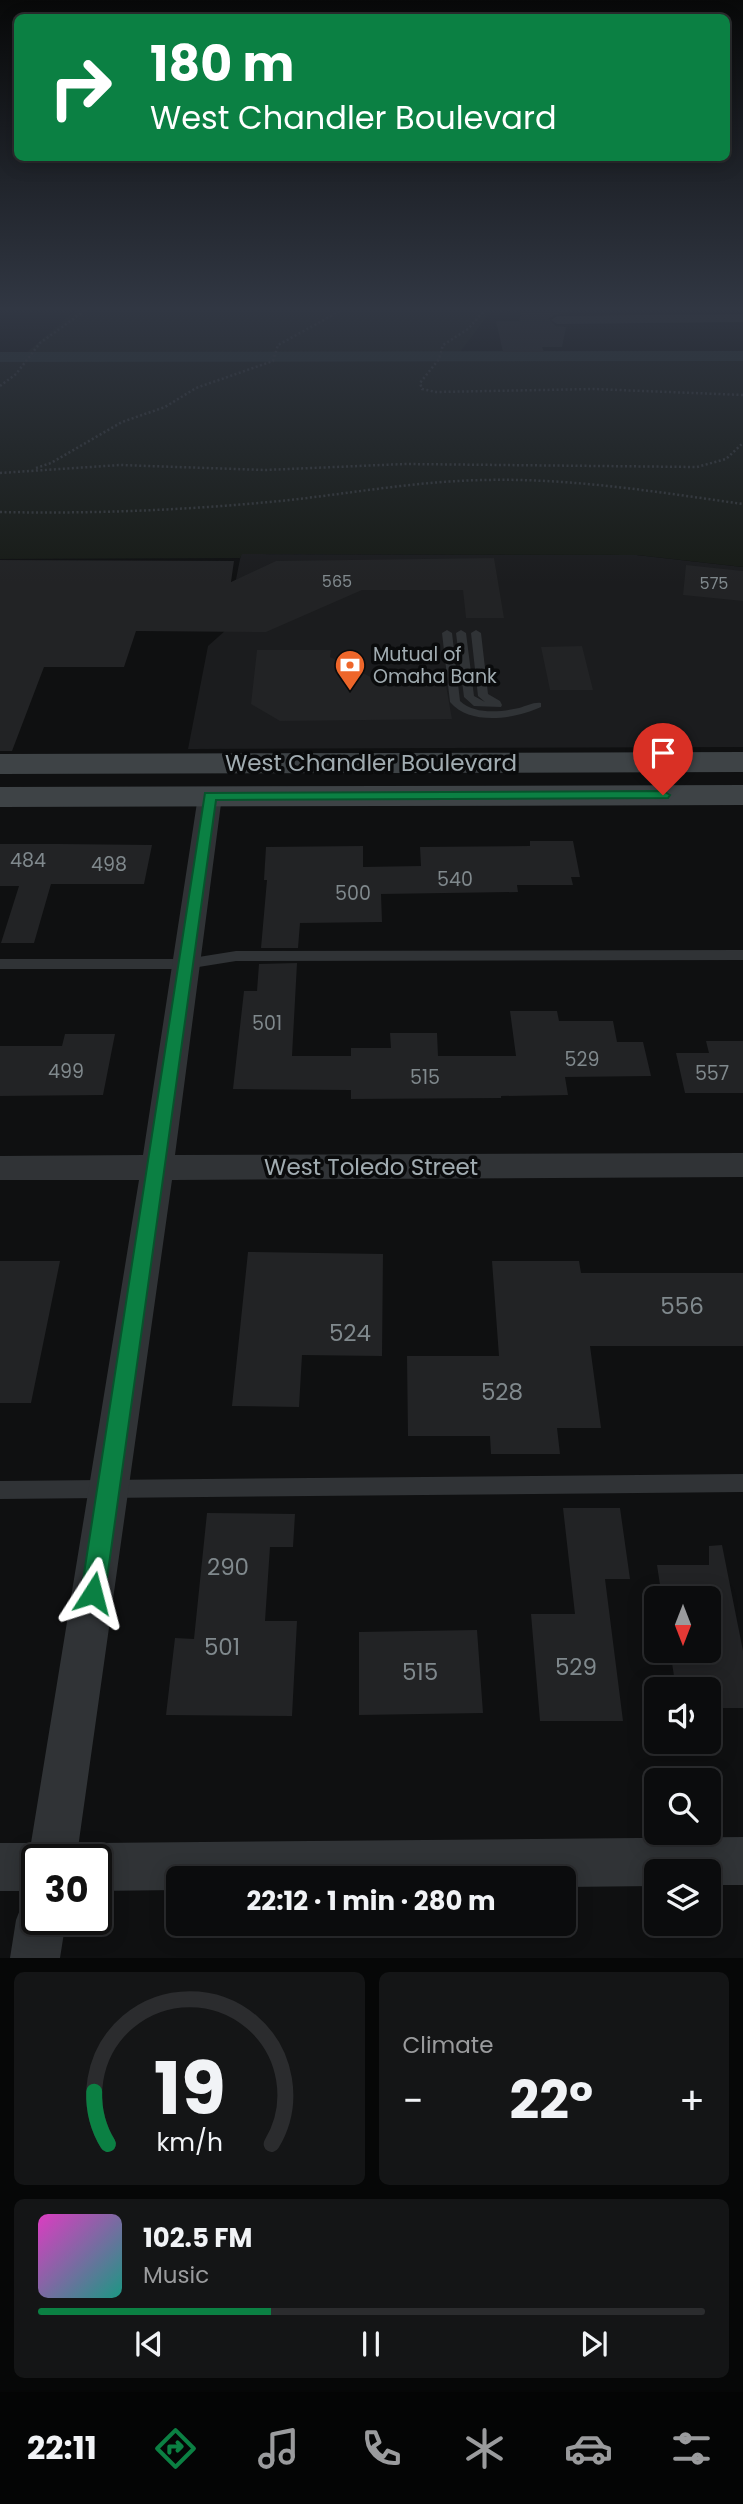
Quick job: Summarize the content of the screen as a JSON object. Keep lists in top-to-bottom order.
{
  "streets": {
    "main road": ["West Chandler Boulevard"],
    "street": ["West Toledo Street"]
  },
  "places": {
    "bank": ["Mutual of Omaha Bank"]
  },
  "house_numbers": [
    "565",
    "575",
    "484",
    "498",
    "540",
    "500",
    "501",
    "529",
    "499",
    "557",
    "515",
    "556",
    "524",
    "528",
    "290",
    "501",
    "529",
    "515"
  ],
  "north": "bottom",
  "page": {
    "turn": ["180 m", "West Chandler Boulevard"],
    "limit": "30",
    "trip": "22:12 · 1 min · 280 m",
    "tile": "Climate",
    "heat": ["−", "22°", "+"],
    "song": ["102.5 FM", "Music"],
    "tabs": "22:11",
    "gauge": ["19", "km/h"]
  }
}
